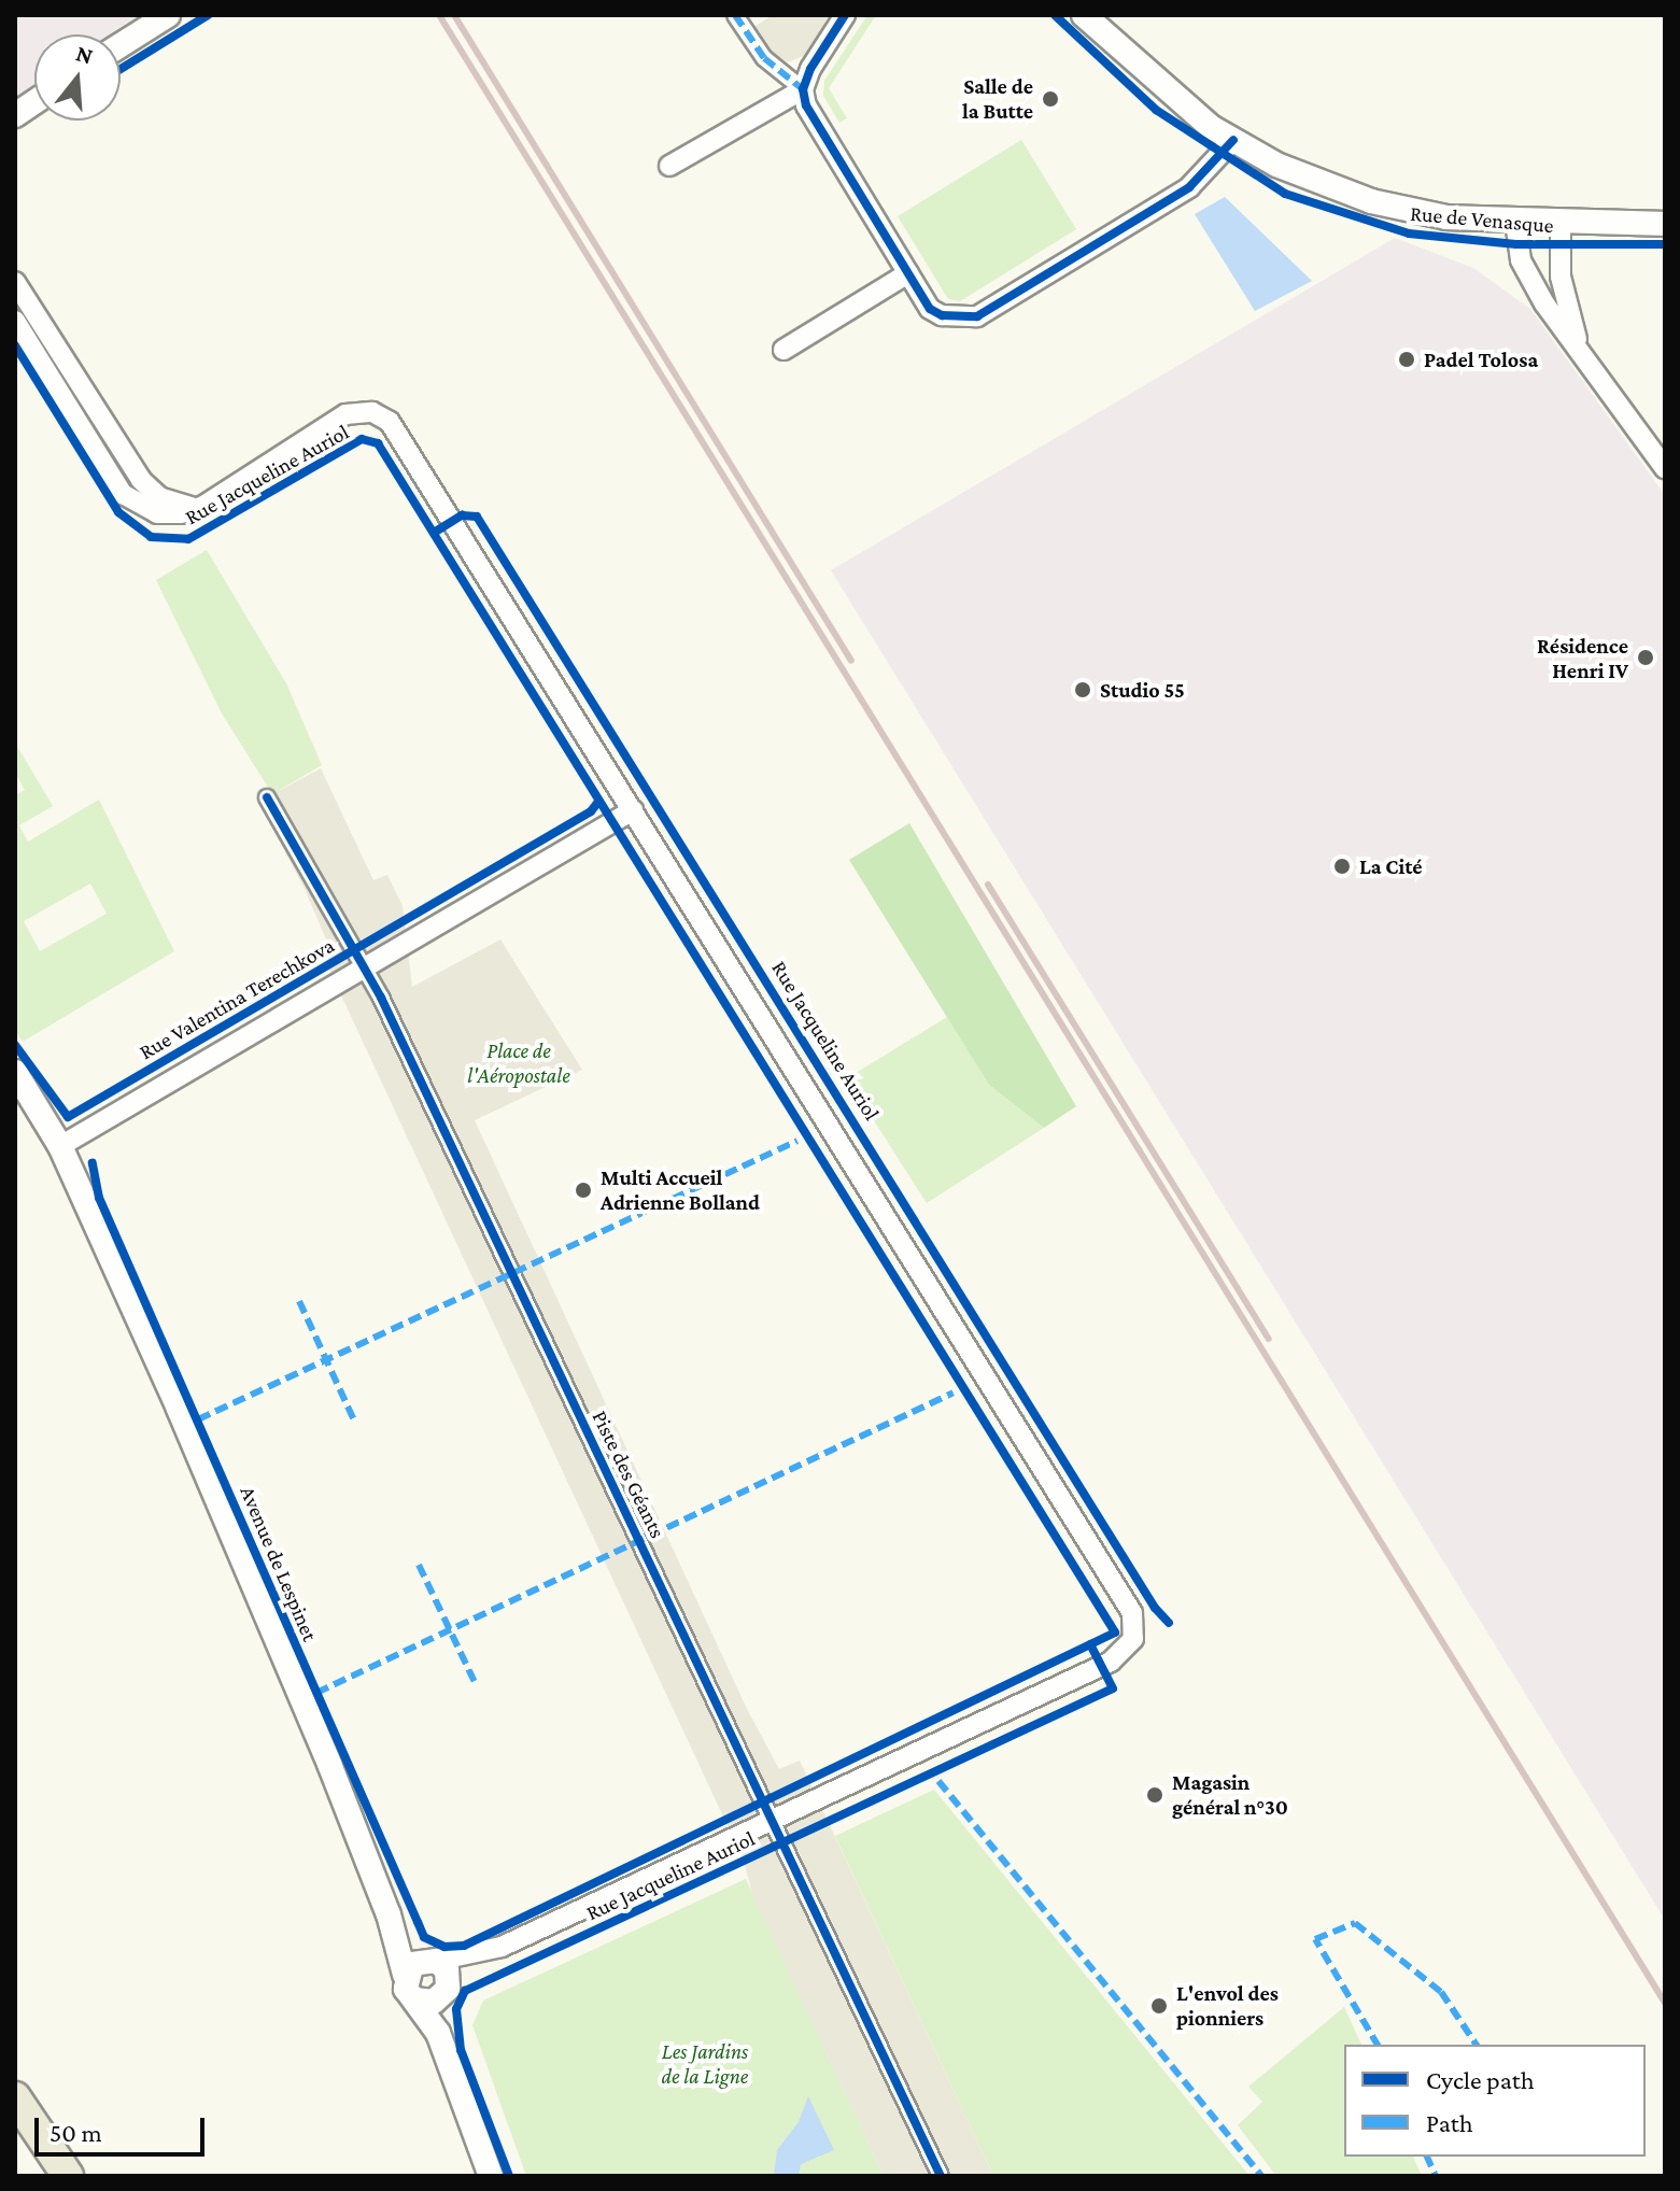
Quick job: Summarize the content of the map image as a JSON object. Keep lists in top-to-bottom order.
{
  "streets": {
    "street": [
      "Rue de Venasque",
      "Rue Jacqueline Auriol",
      "Rue Valentina Terechkova",
      "Piste des Géants",
      "Avenue de Lespinet"
    ]
  },
  "crossings": [
    ["Rue Jacqueline Auriol", "Rue Valentina Terechkova"],
    ["Rue Jacqueline Auriol", "Piste des Géants"],
    ["Rue Jacqueline Auriol", "Avenue de Lespinet"],
    ["Rue Valentina Terechkova", "Piste des Géants"],
    ["Rue Valentina Terechkova", "Avenue de Lespinet"]
  ],
  "parks": ["Place de l'Aéropostale", "Les Jardins de la Ligne"],
  "places": [
    "Salle de la Butte",
    "Padel Tolosa",
    "Résidence Henri IV",
    "Studio 55",
    "La Cité",
    "Multi Accueil Adrienne Bolland",
    "Magasin général n°30",
    "L'envol des pionniers"
  ],
  "legend": ["Cycle path", "Path"],
  "scale_bar": "50 m",
  "north": "top"
}
